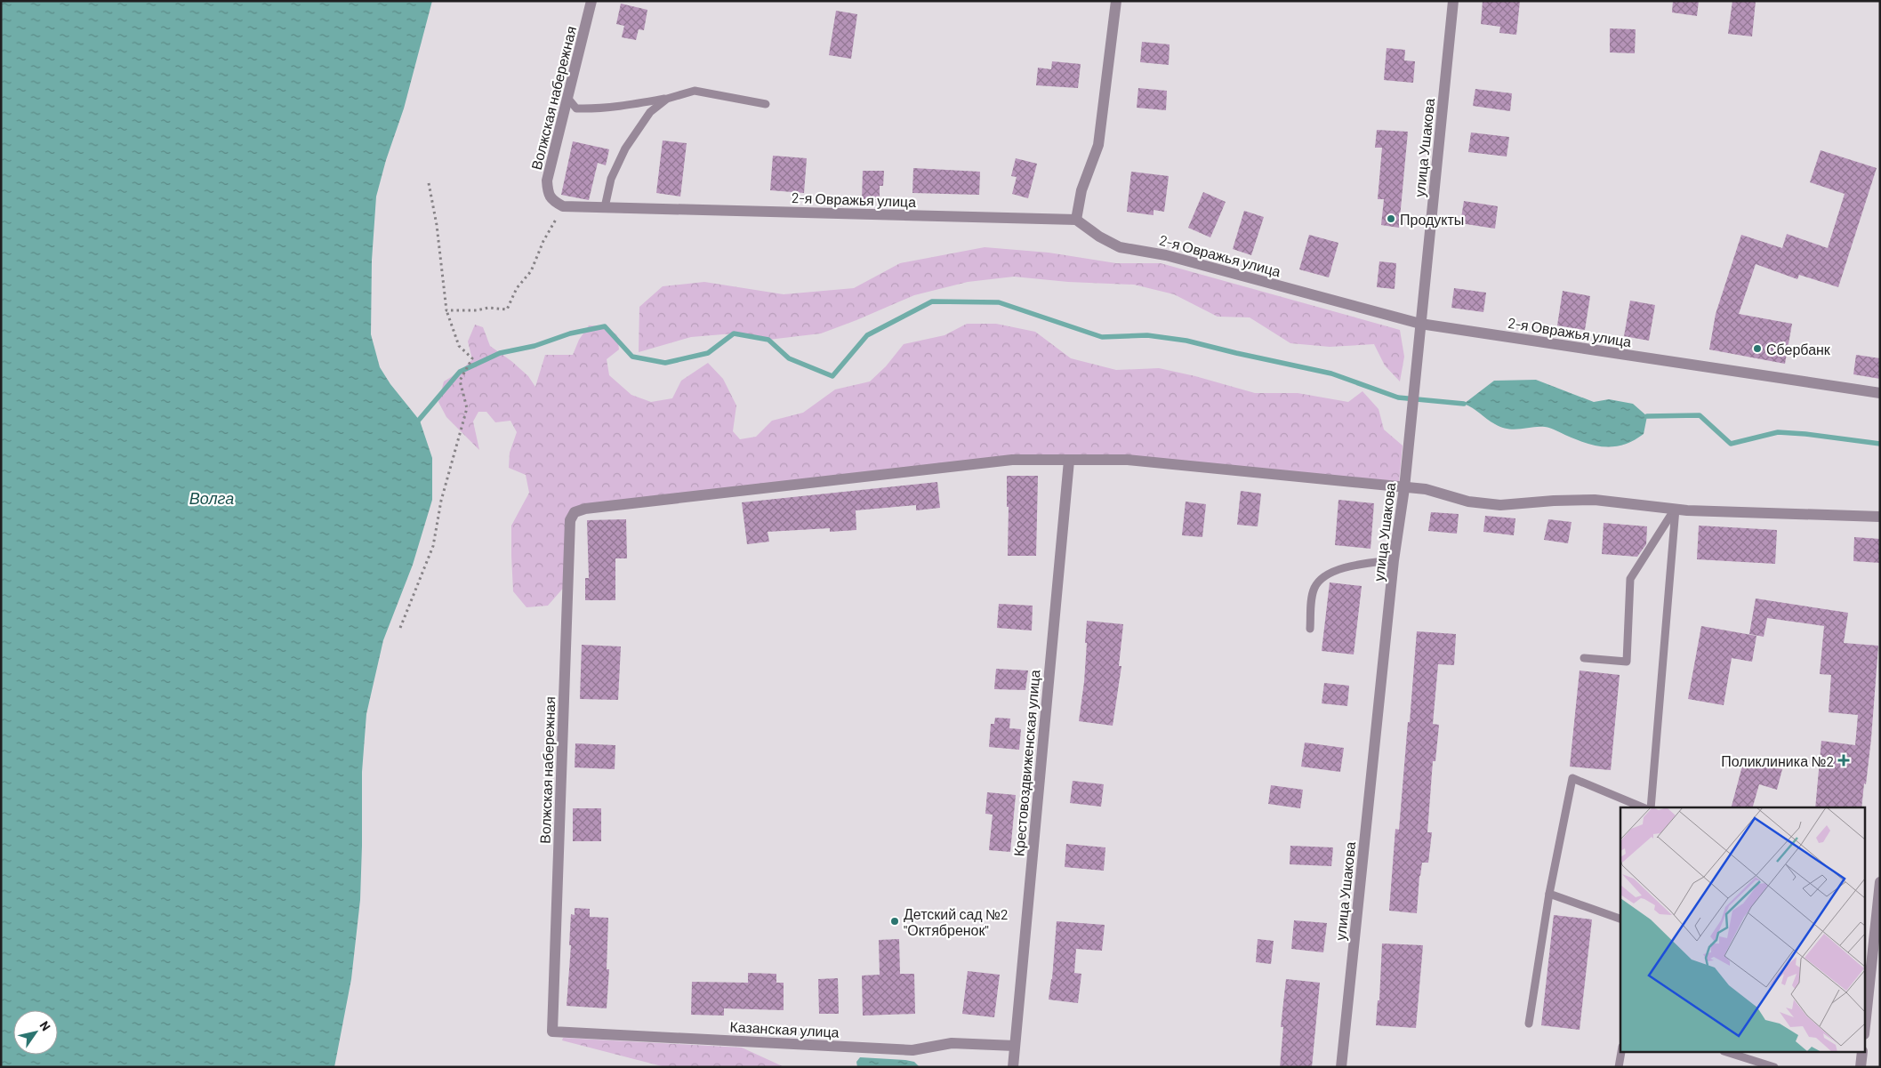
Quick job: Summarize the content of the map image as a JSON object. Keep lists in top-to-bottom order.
{
  "streets": {
    "street": [
      "Волжская набережная",
      "улица Ушакова",
      "2-я Овражья улица",
      "Крестовоздвиженская улица",
      "Казанская улица"
    ]
  },
  "crossings": [
    ["Волжская набережная", "2-я Овражья улица"],
    ["Волжская набережная", "Крестовоздвиженская улица"],
    ["Волжская набережная", "Казанская улица"],
    ["улица Ушакова", "2-я Овражья улица"],
    ["Крестовоздвиженская улица", "Казанская улица"]
  ],
  "water": ["Волга"],
  "places": {
    "other": ["Продукты", "Сбербанк", "Детский сад №2 \"Октябренок\""],
    "health": ["Поликлиника №2"]
  },
  "north": "top right"
}
